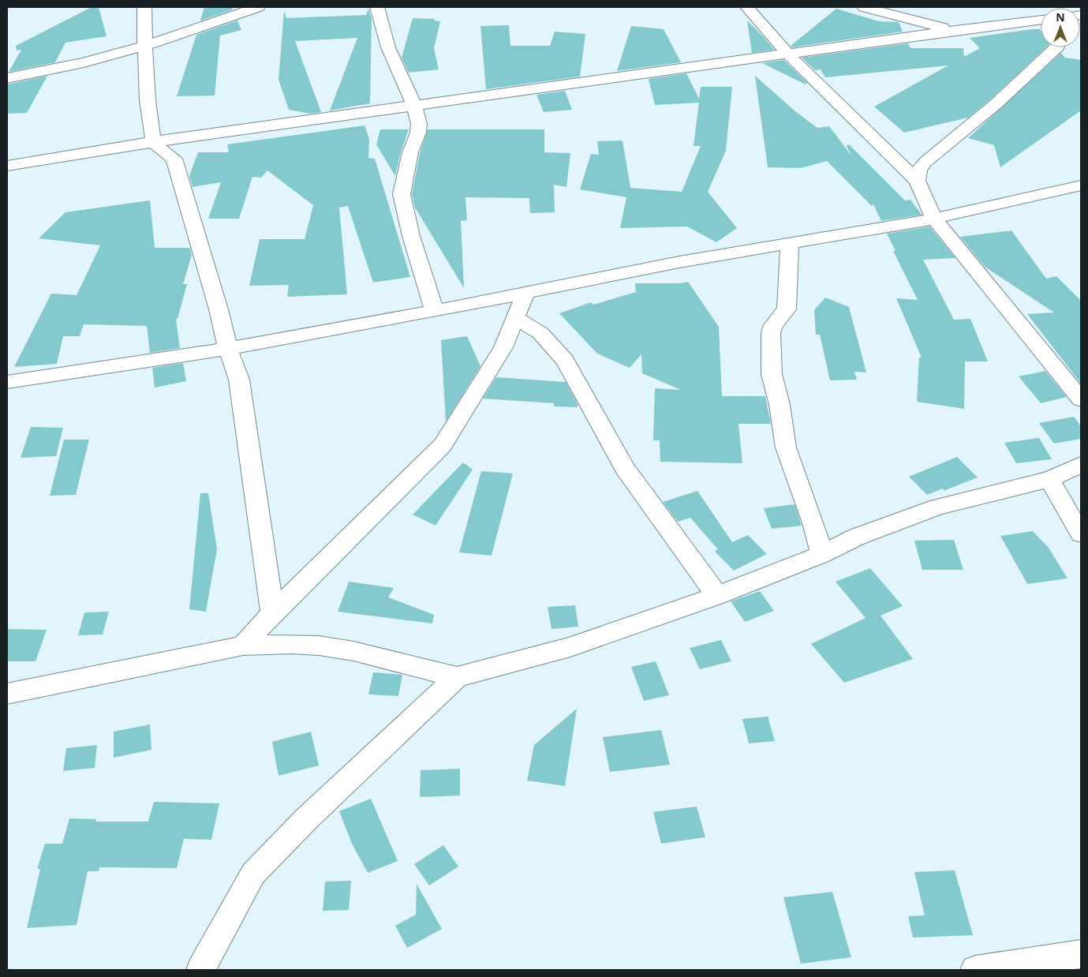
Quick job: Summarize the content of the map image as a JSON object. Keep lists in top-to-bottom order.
{
  "north": "top"
}
